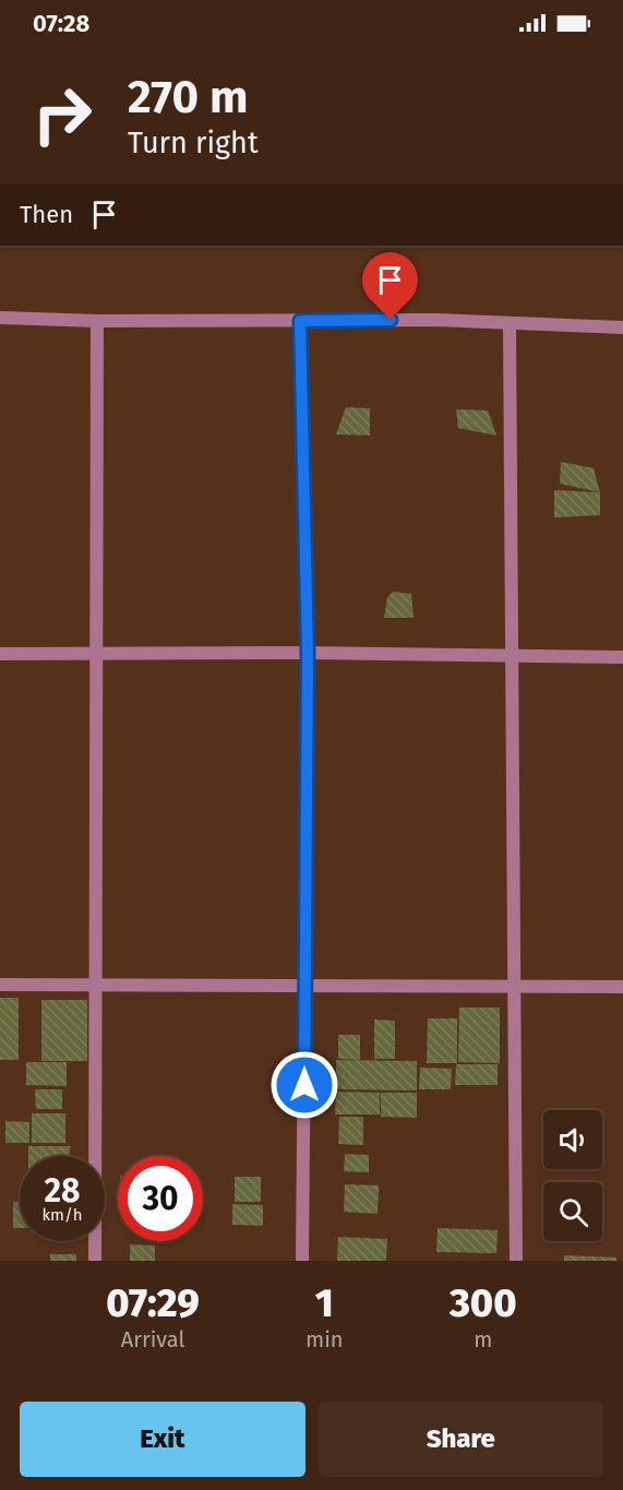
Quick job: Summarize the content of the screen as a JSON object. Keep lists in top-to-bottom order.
{
  "page": {
    "status": "07:28",
    "turn": ["270 m", "Turn right"],
    "then": "Then",
    "speed": "28 km/h",
    "limit": "30",
    "eta": [
      "07:29",
      "Arrival",
      "1",
      "min",
      "300",
      "m"
    ],
    "buttons": ["Exit", "Share"]
  }
}
